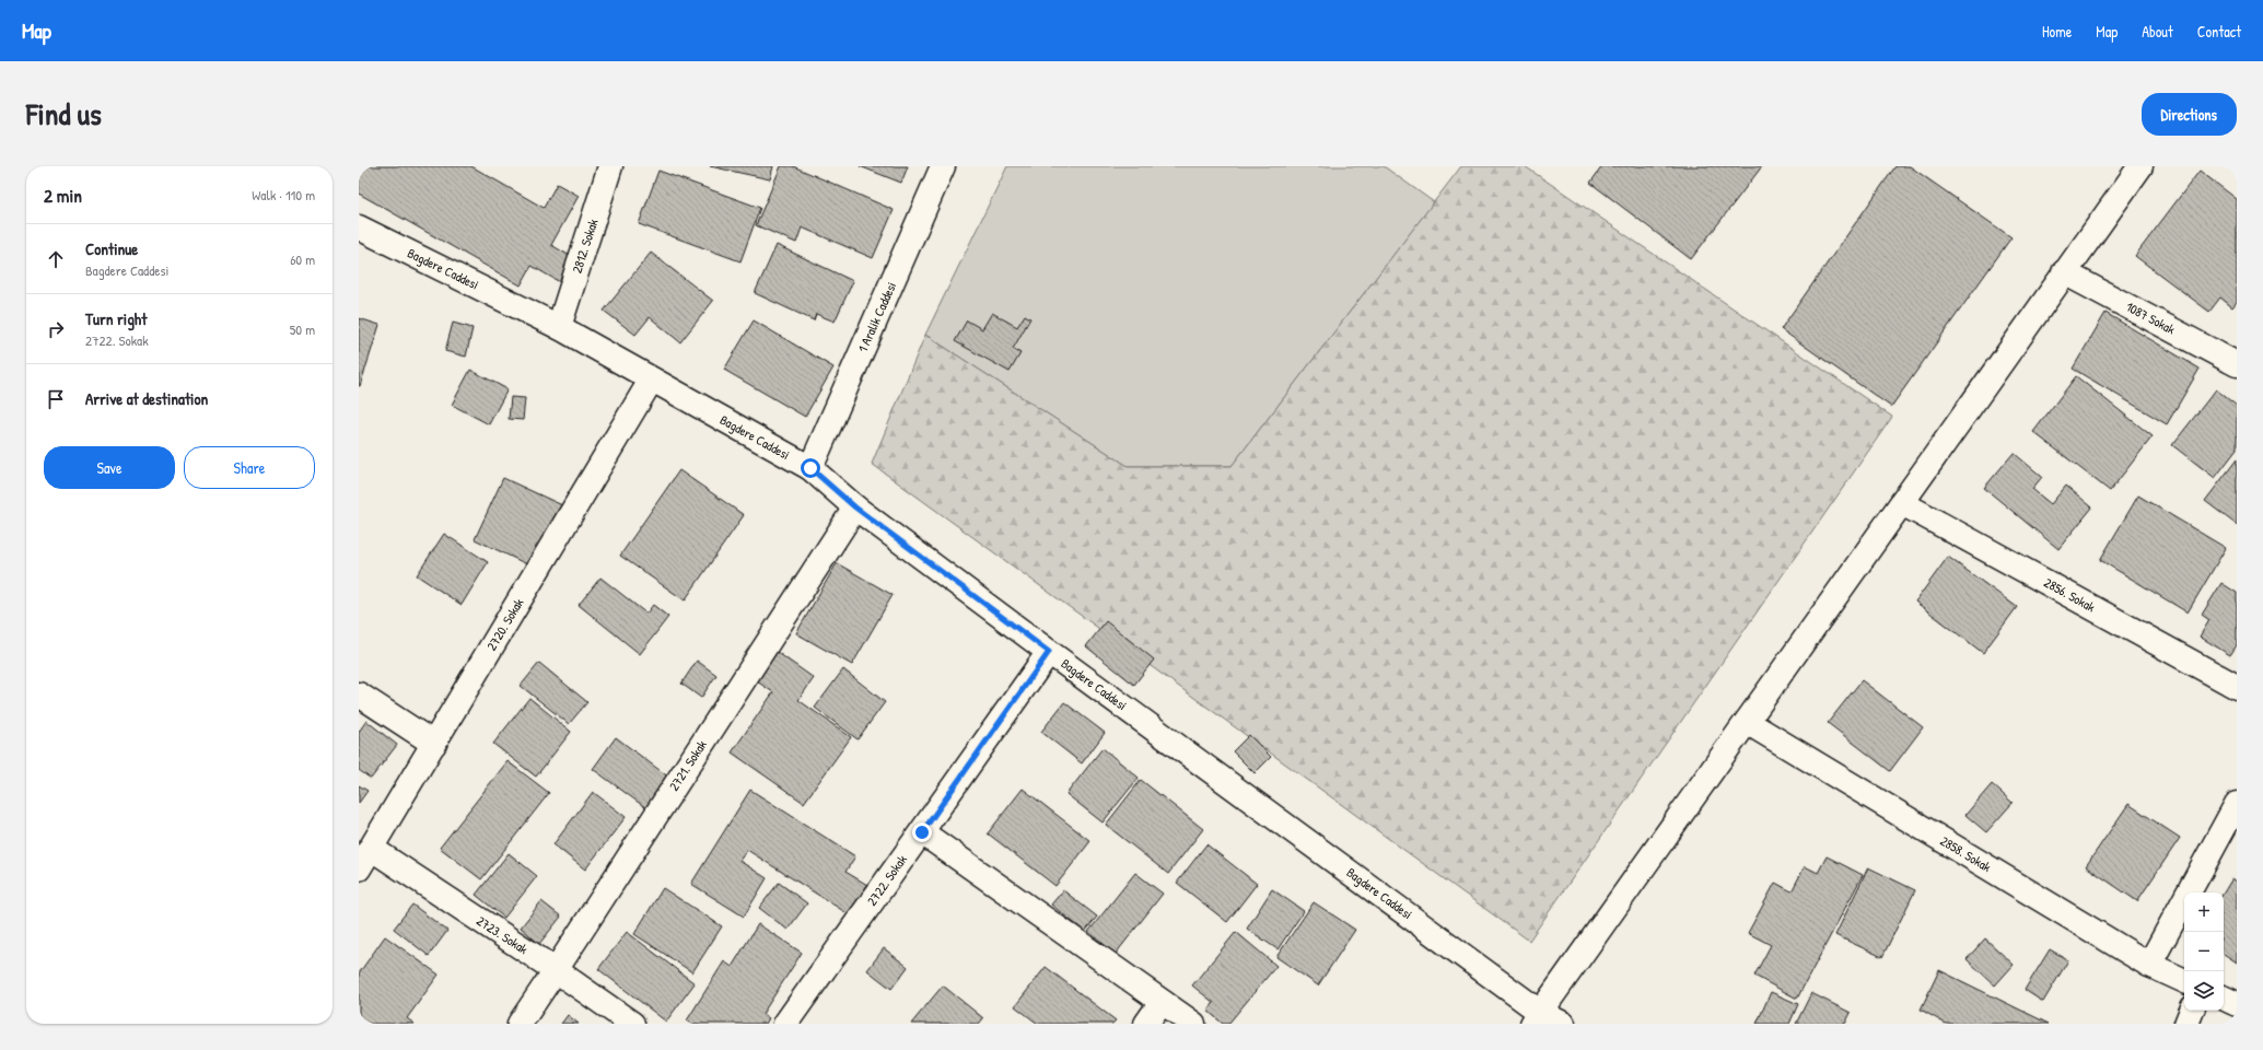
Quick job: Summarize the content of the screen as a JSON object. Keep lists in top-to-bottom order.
{
  "streets": {
    "street": [
      "2812. Sokak",
      "Bagdere Caddesi",
      "1 Aralik Caddesi",
      "1087 Sokak",
      "2856. Sokak",
      "2720. Sokak",
      "2721. Sokak",
      "2858. Sokak",
      "2722. Sokak",
      "2723. Sokak"
    ]
  },
  "crossings": [
    ["2812. Sokak", "Bagdere Caddesi"],
    ["Bagdere Caddesi", "1 Aralik Caddesi"],
    ["Bagdere Caddesi", "2720. Sokak"],
    ["Bagdere Caddesi", "2721. Sokak"],
    ["Bagdere Caddesi", "2722. Sokak"],
    ["2720. Sokak", "2723. Sokak"],
    ["2721. Sokak", "2723. Sokak"]
  ],
  "page": {
    "header": "Map",
    "nav": [
      "Home",
      "Map",
      "About",
      "Contact"
    ],
    "title": "Find us",
    "buttons": [
      "Directions",
      ["Save", "Share"]
    ],
    "heading": ["2 min", "Walk · 110 m"],
    "list": [
      ["Continue", "Bagdere Caddesi", "60 m"],
      ["Turn right", "2722. Sokak", "50 m"],
      "Arrive at destination"
    ],
    "map_buttons": ["+", "−"]
  }
}
